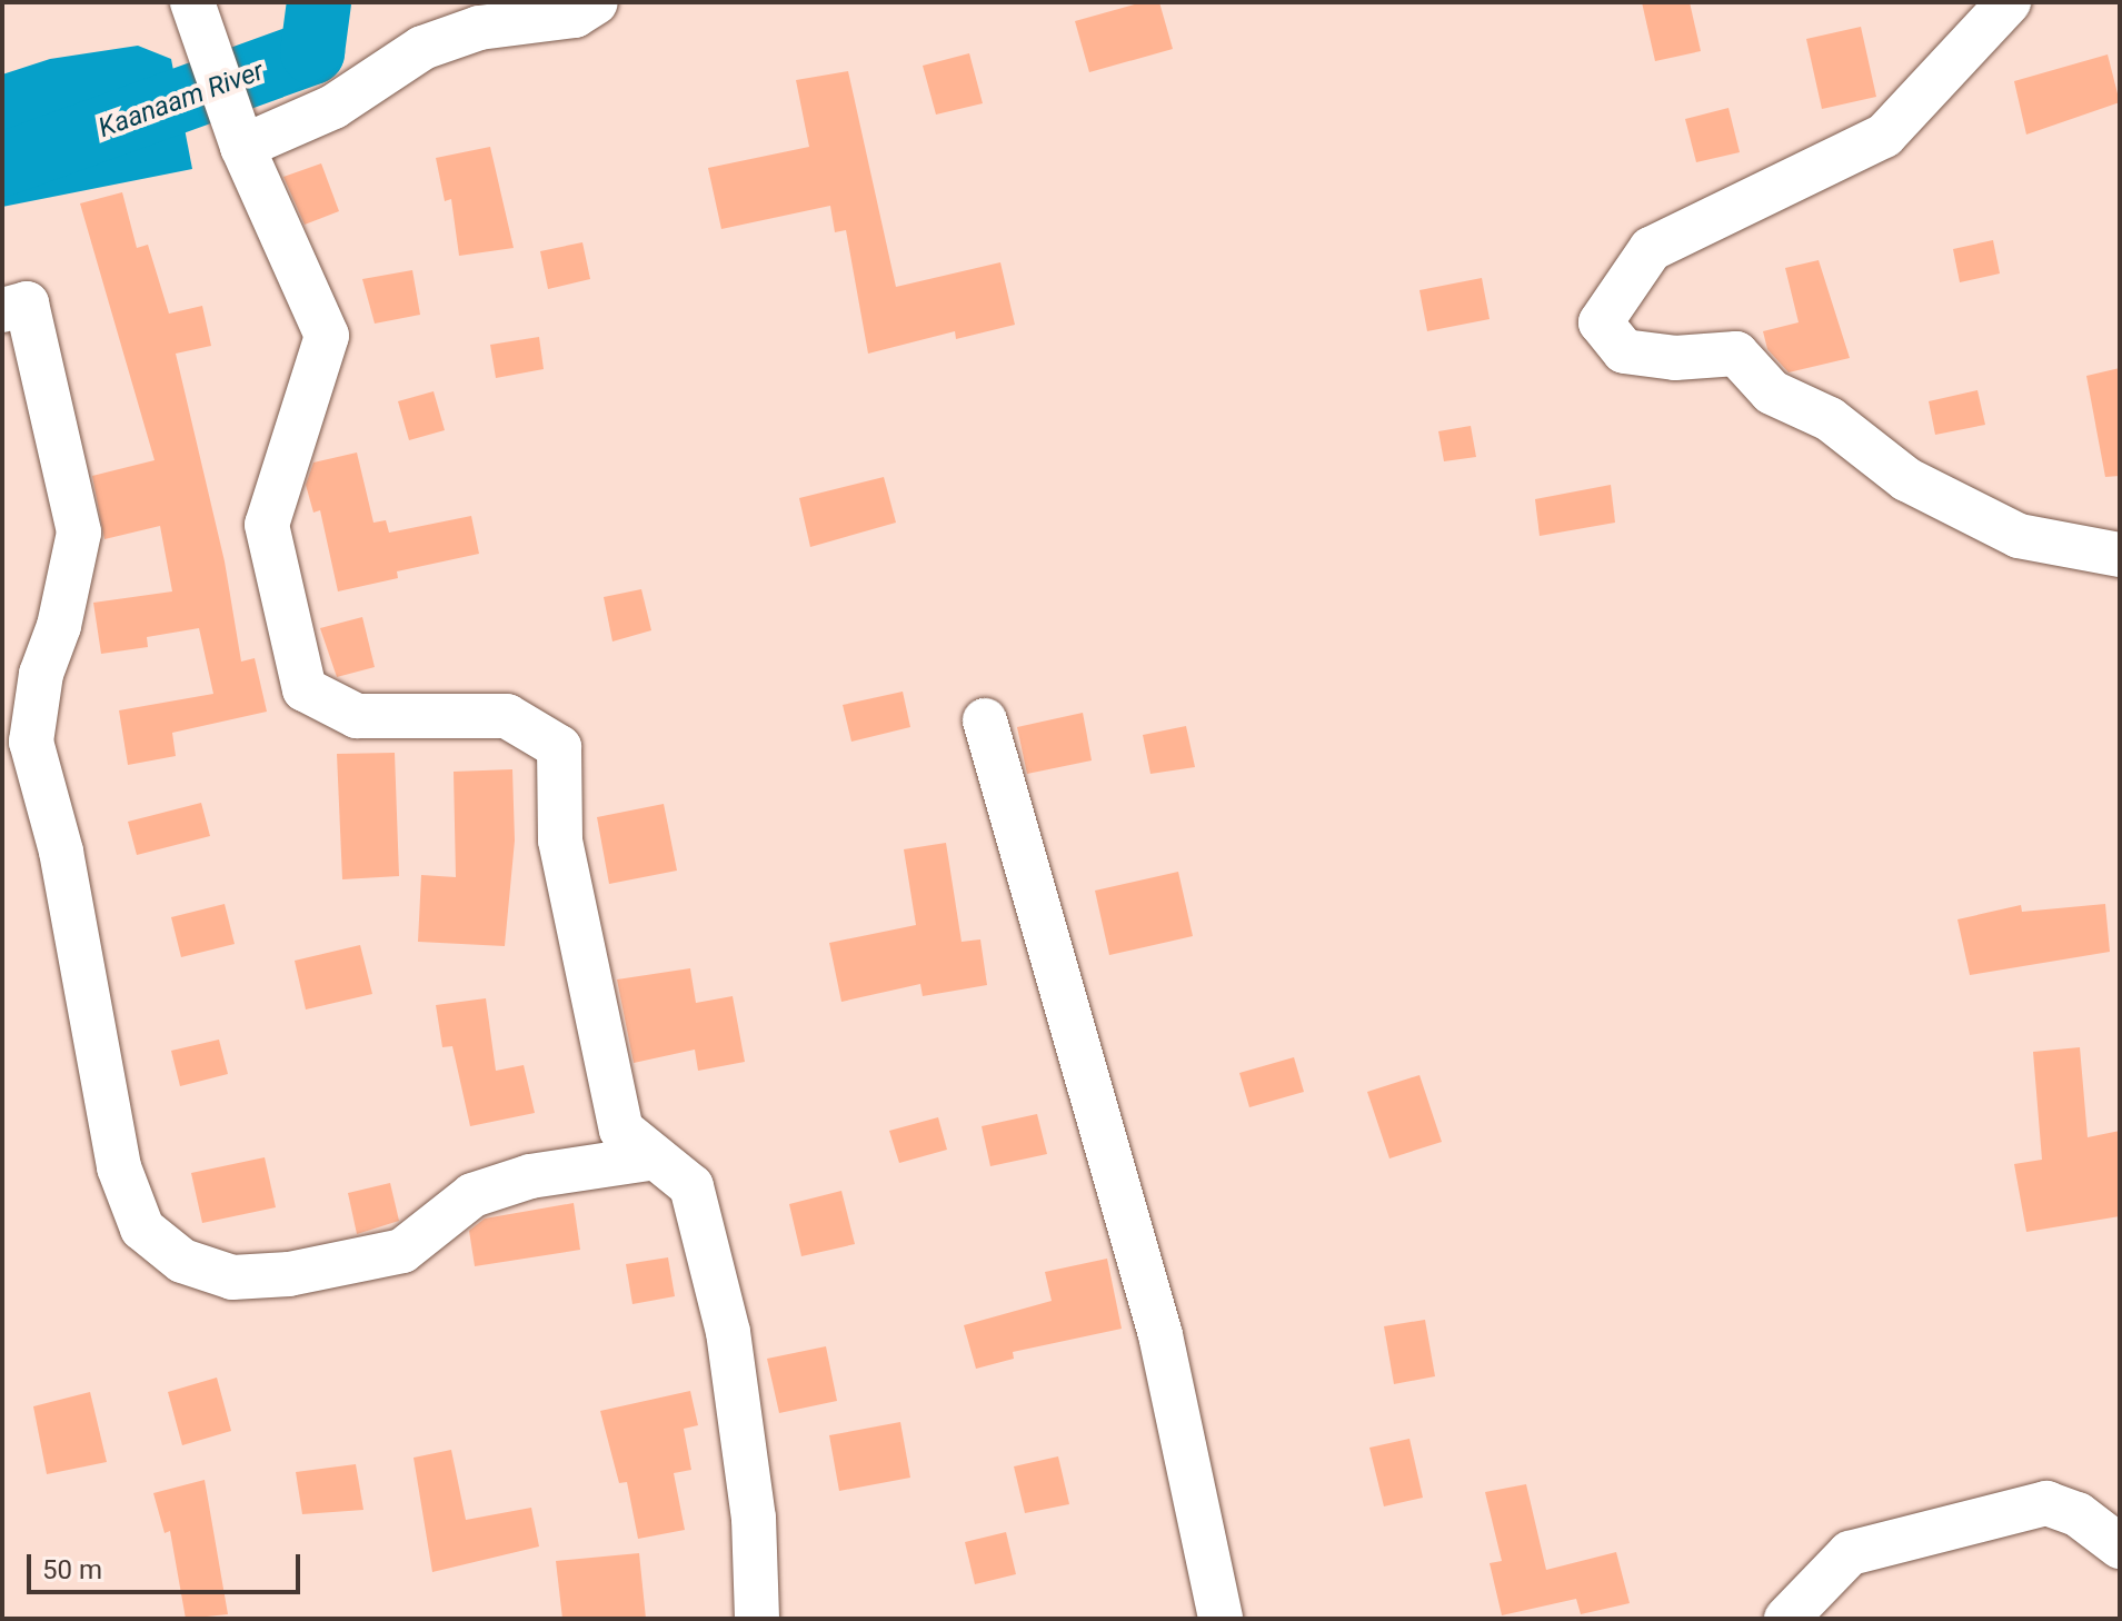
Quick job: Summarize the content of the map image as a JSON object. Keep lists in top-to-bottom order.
{
  "water": ["Kaanaam River"],
  "scale_bar": "50 m"
}
